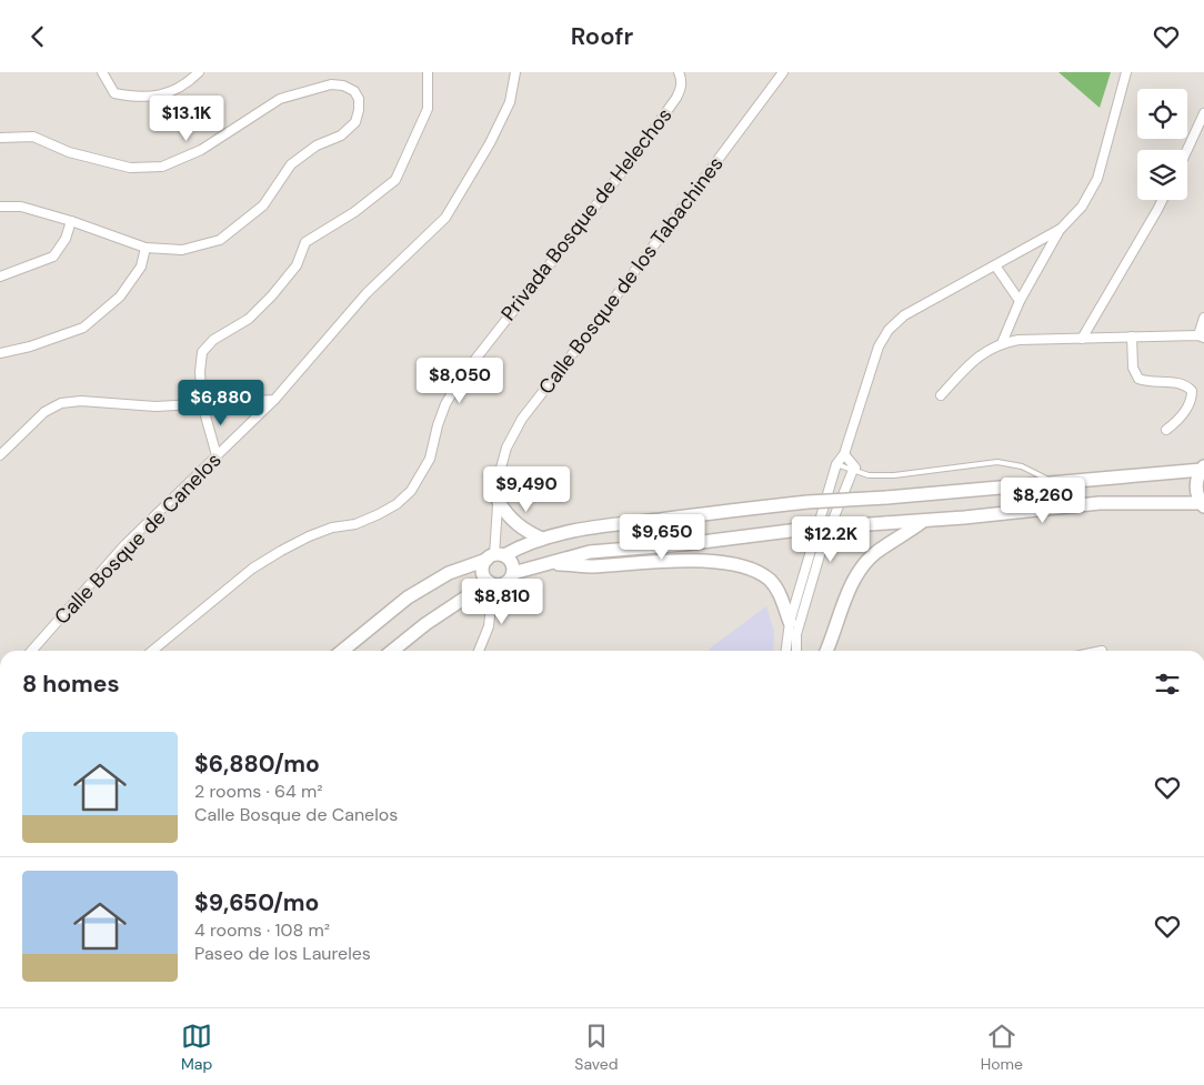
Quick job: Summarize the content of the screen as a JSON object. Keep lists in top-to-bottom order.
{
  "streets": {
    "street": ["Privada Bosque de Helechos", "Calle Bosque de los Tabachines", "Calle Bosque de Canelos"]
  },
  "page": {
    "header": "Roofr",
    "price": [
      "$13.1K",
      "$8,050",
      "$6,880",
      "$9,490",
      "$8,260",
      "$9,650",
      "$12.2K",
      "$8,810"
    ],
    "heading": "8 homes",
    "list": [
      {
        "name": "$6,880/mo",
        "note": "2 rooms · 64 m² · Calle Bosque de Canelos"
      },
      {
        "name": "$9,650/mo",
        "note": "4 rooms · 108 m² · Paseo de los Laureles"
      }
    ],
    "tabs": ["Map", "Saved", "Home"]
  }
}
